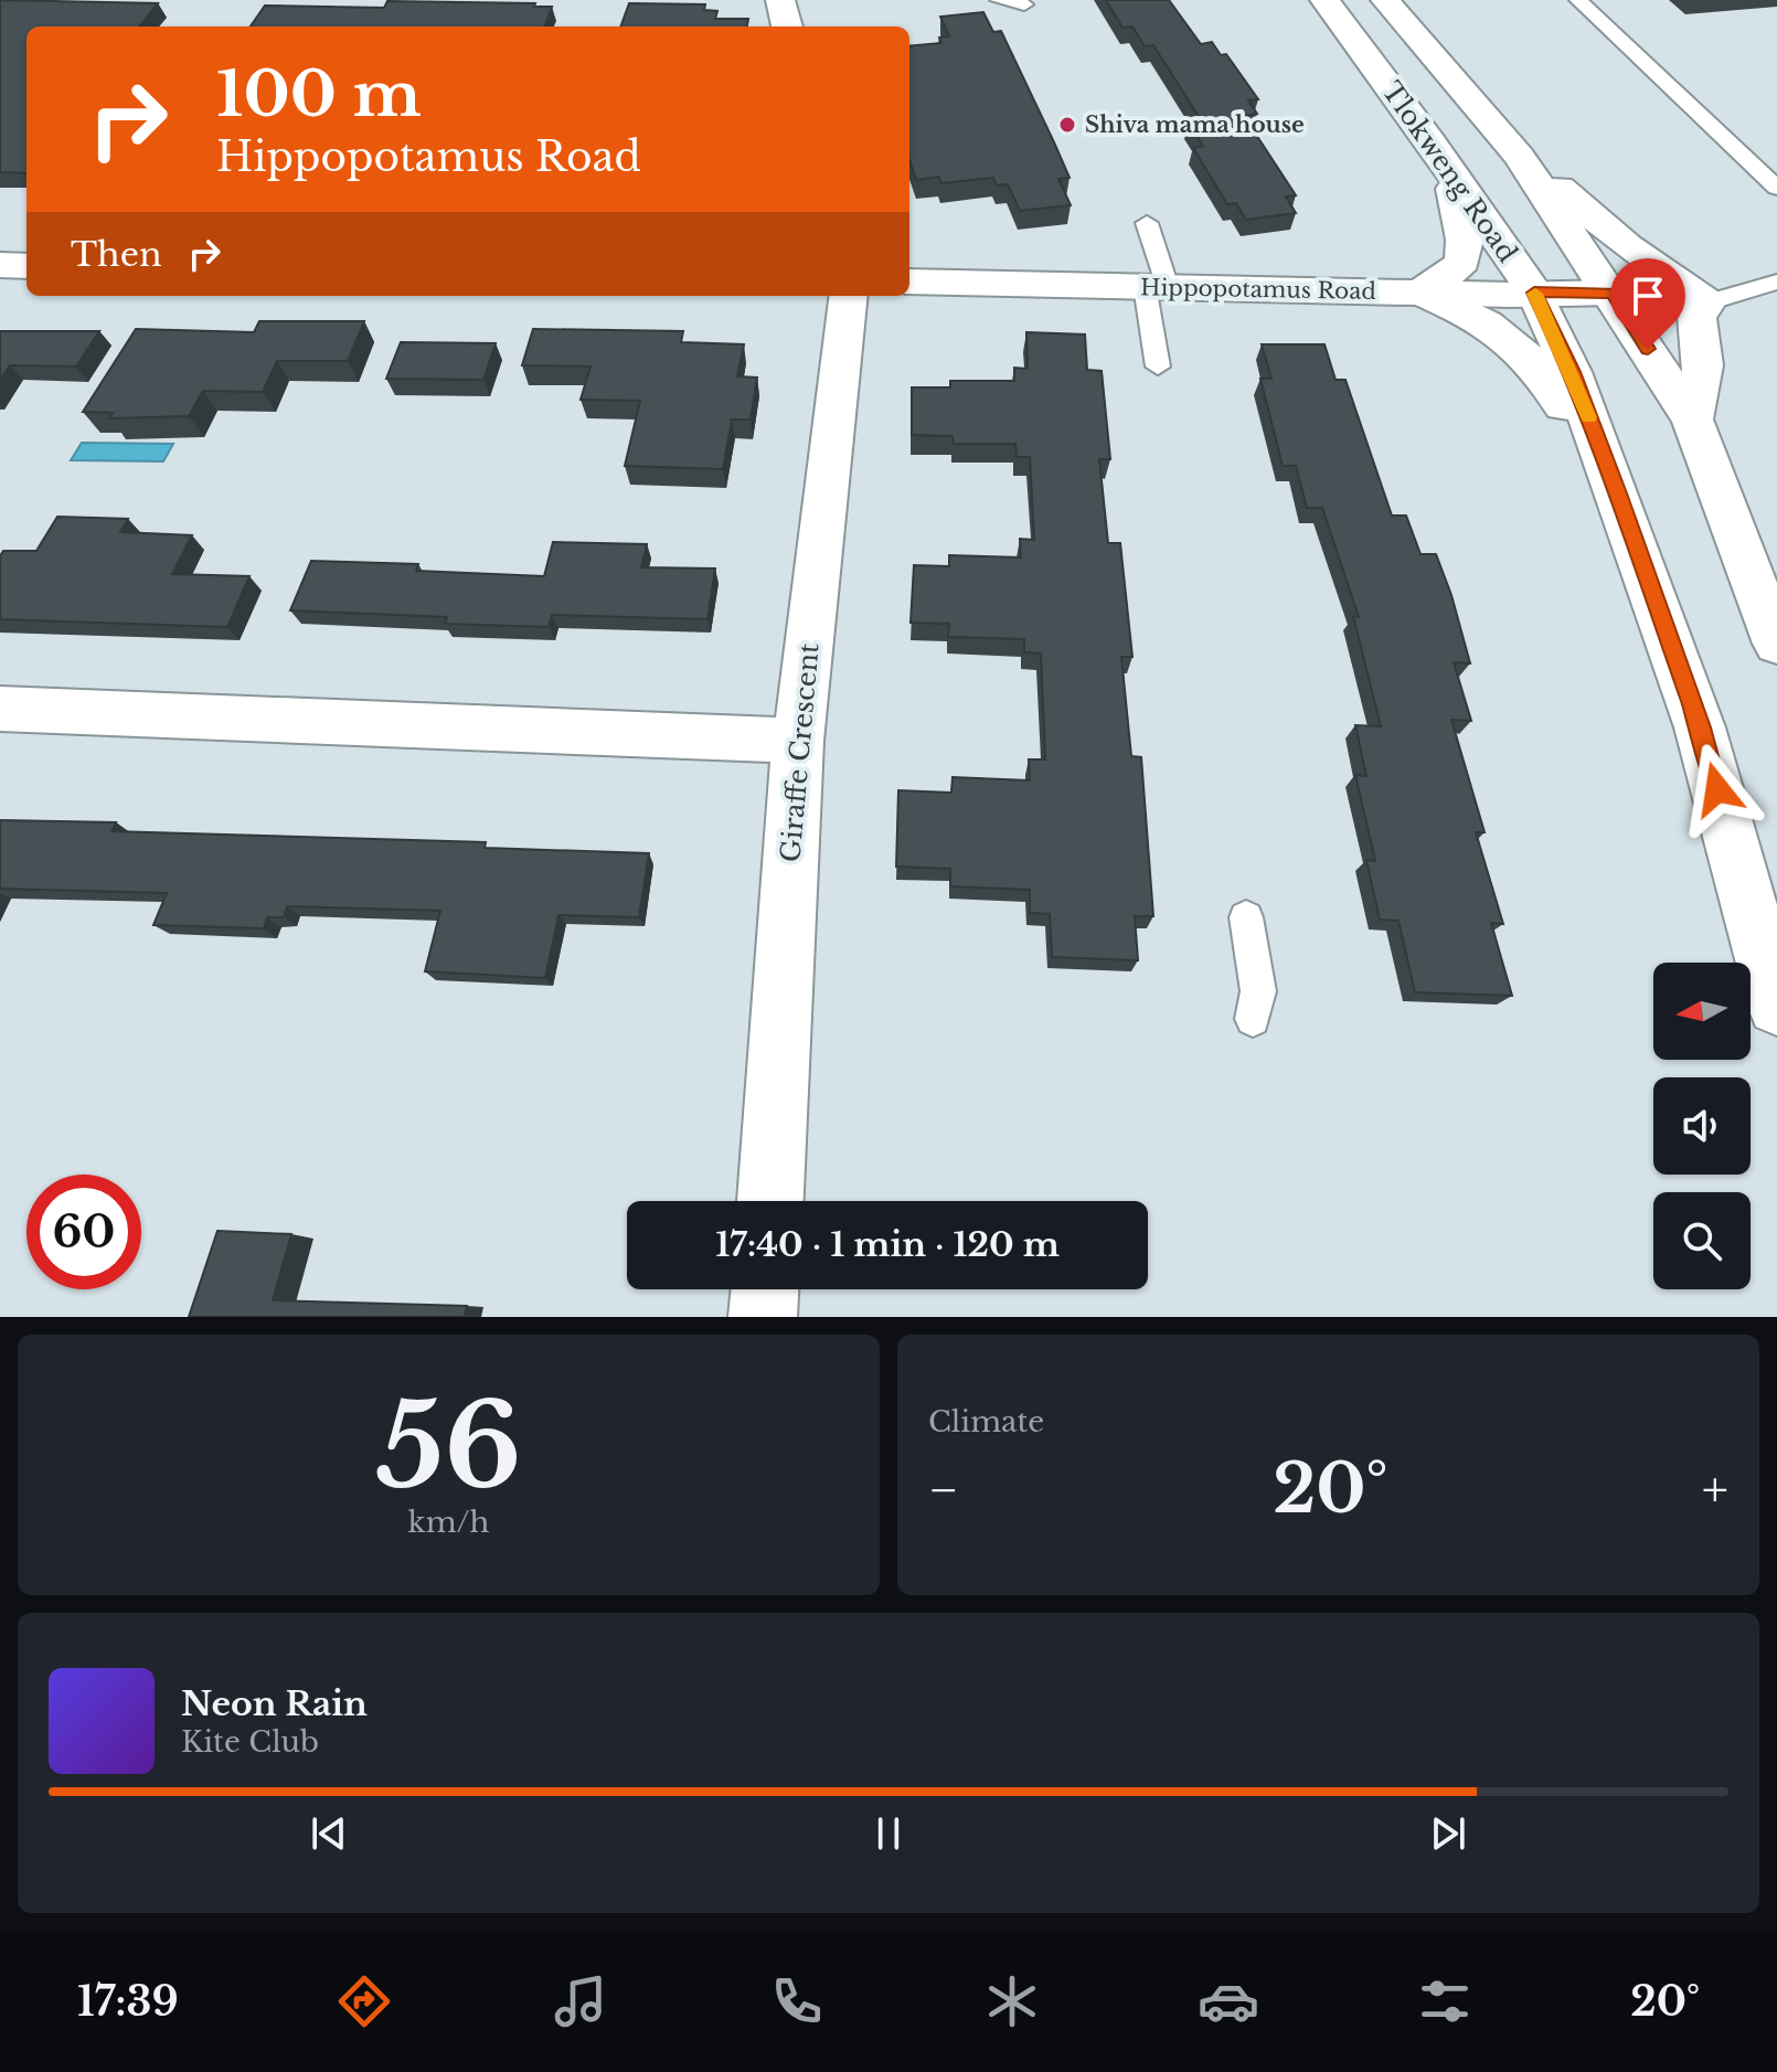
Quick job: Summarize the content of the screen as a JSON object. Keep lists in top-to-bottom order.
{
  "streets": {
    "main road": ["Tlokweng Road", "Hippopotamus Road", "Giraffe Crescent"]
  },
  "crossings": [
    ["Tlokweng Road", "Hippopotamus Road"]
  ],
  "places": ["Shiva mama house"],
  "north": "left",
  "page": {
    "turn": ["100 m", "Hippopotamus Road"],
    "then": "Then",
    "limit": "60",
    "trip": "17:40 · 1 min · 120 m",
    "tile": [
      ["56", "km/h"],
      "Climate"
    ],
    "heat": ["−", "20°", "+"],
    "song": ["Neon Rain", "Kite Club"],
    "tabs": ["17:39", "20°"]
  }
}
